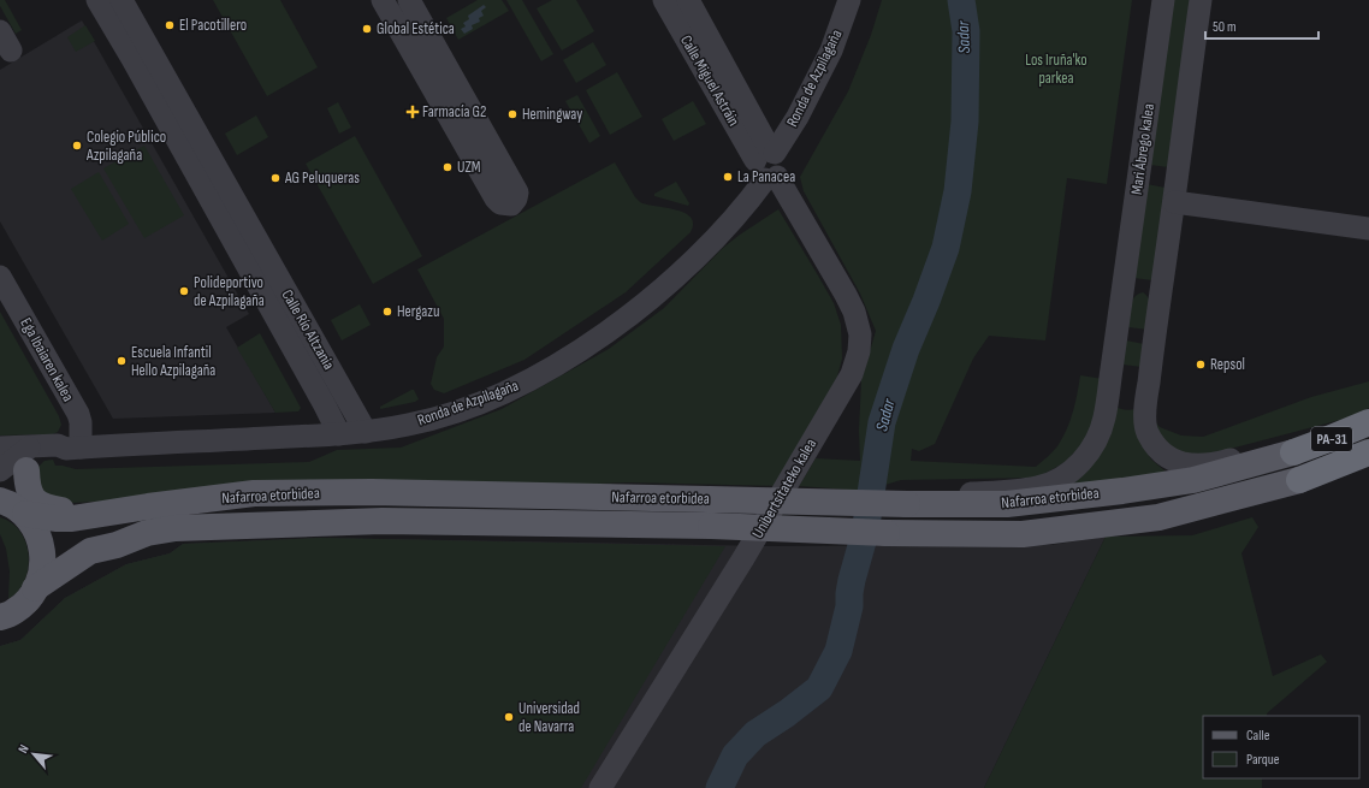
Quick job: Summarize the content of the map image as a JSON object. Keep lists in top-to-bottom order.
{
  "streets": {
    "highway": ["PA-31"],
    "main road": ["Nafarroa etorbidea"],
    "street": [
      "Ronda de Azpilagaña",
      "Calle Miguel Astráin",
      "Mari Ábrego kalea",
      "Calle Río Altzania",
      "Ega Ibaiaren kalea",
      "Unibertsitateko kalea"
    ]
  },
  "crossings": [
    ["Ronda de Azpilagaña", "Calle Miguel Astráin"],
    ["Ronda de Azpilagaña", "Calle Río Altzania"],
    ["Ronda de Azpilagaña", "Ega Ibaiaren kalea"],
    ["Ronda de Azpilagaña", "Unibertsitateko kalea"],
    ["Calle Miguel Astráin", "Unibertsitateko kalea"],
    ["Mari Ábrego kalea", "Nafarroa etorbidea"],
    ["PA-31", "Nafarroa etorbidea"]
  ],
  "water": ["Sadar"],
  "parks": ["Los Iruña'ko parkea"],
  "places": {
    "other": [
      "El Pacotillero",
      "Global Estética",
      "Hemingway",
      "Colegio Público Azpilagaña",
      "UZM",
      "La Panacea",
      "AG Peluqueras",
      "Polideportivo de Azpilagaña",
      "Hergazu",
      "Escuela Infantil Hello Azpilagaña",
      "Repsol",
      "Universidad de Navarra"
    ],
    "health": ["Farmacía G2"]
  },
  "legend": ["Calle", "Parque"],
  "scale_bar": "50 m",
  "north": "top left"
}
